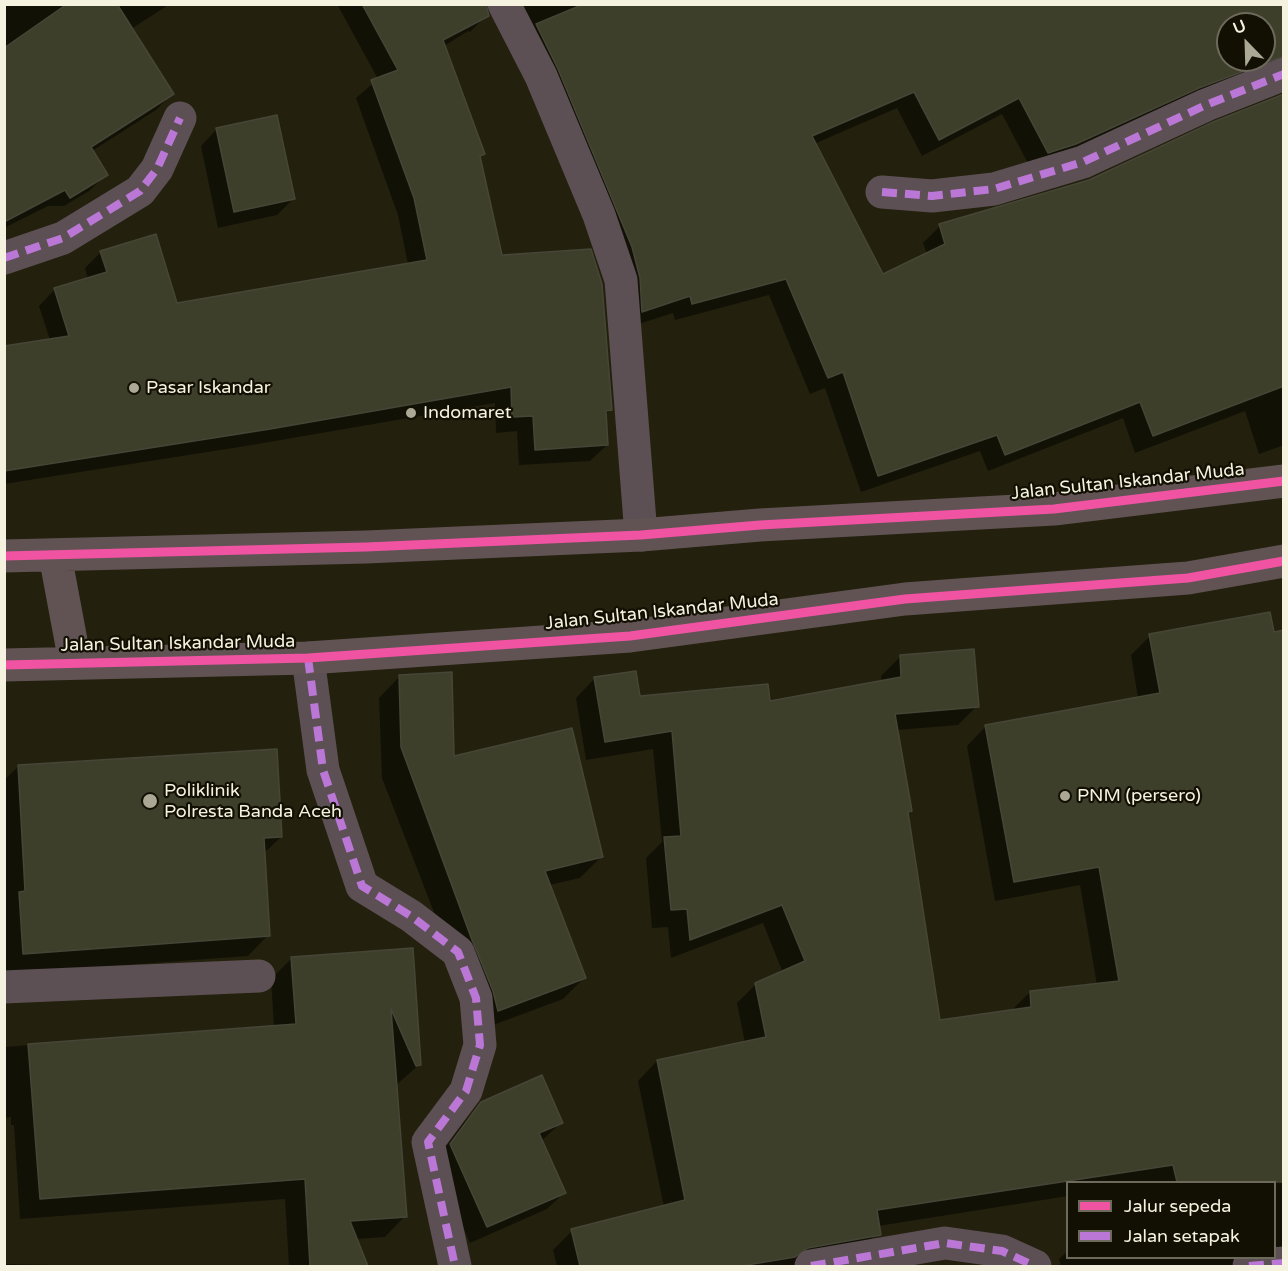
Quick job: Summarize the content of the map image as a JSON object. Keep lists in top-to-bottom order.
{
  "streets": {
    "highway": ["Jalan Sultan Iskandar Muda"]
  },
  "places": [
    "Pasar Iskandar",
    "Indomaret",
    "PNM (persero)",
    "Poliklinik Polresta Banda Aceh"
  ],
  "legend": ["Jalur sepeda", "Jalan setapak"],
  "north": "top left"
}
